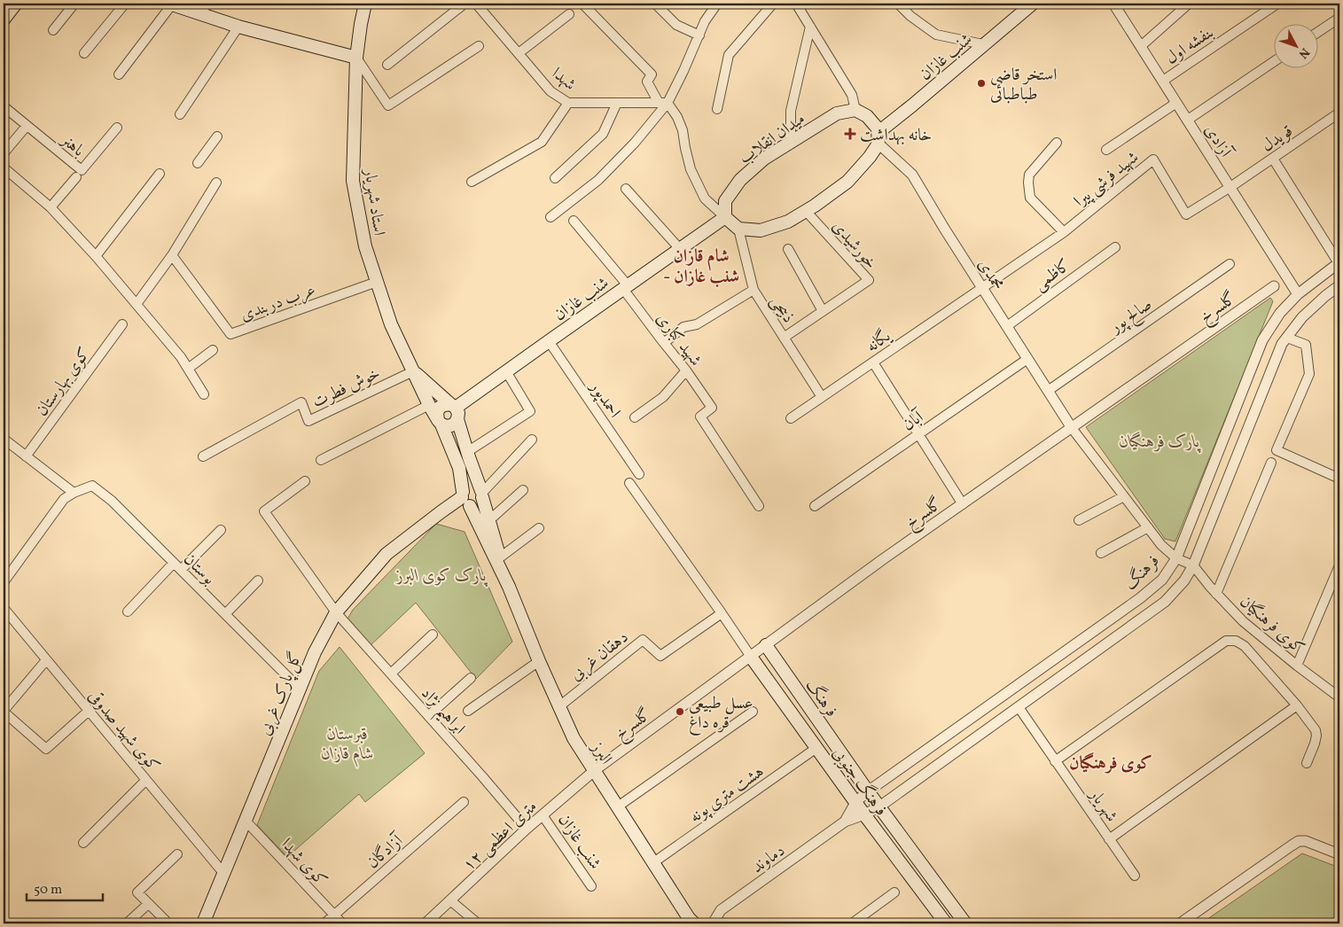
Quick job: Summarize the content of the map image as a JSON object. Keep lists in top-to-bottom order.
{
  "streets": {
    "main road": [
      "شنب غازان",
      "میدان انقلاب",
      "استاد شهریار",
      "فرهنگ",
      "گل پارک غربی",
      "البرز",
      "فرهنگ جنوبی"
    ],
    "street": [
      "بنفشه اول",
      "شهدا",
      "قویدل",
      "آزادی",
      "باهنر",
      "شهید فرشی پیرا",
      "خورشیدی",
      "محمدی",
      "کاظمی",
      "عرب دربندی",
      "گلسرخ",
      "ذبیحی",
      "صالح پور",
      "شهید کباری",
      "یگانه",
      "کوی بهارستان",
      "خوش فطرت",
      "احمدپور",
      "آبان",
      "بوستان",
      "کوی فرهنگیان",
      "دهقان غربی",
      "ابراهیم نژاد",
      "کوی شهید صدوقی",
      "هشت متری پونه",
      "شهریار",
      "۱۲ متری اعظمی",
      "آزادگان",
      "دماوند",
      "کوی شهدا"
    ]
  },
  "crossings": [
    ["بنفشه اول", "آزادی"],
    ["شنب غازان", "میدان انقلاب"],
    ["شنب غازان", "استاد شهریار"],
    ["شنب غازان", "محمدی"],
    ["شنب غازان", "شهید کباری"],
    ["شنب غازان", "احمدپور"],
    ["شنب غازان", "البرز"],
    ["شنب غازان", "۱۲ متری اعظمی"],
    ["قویدل", "آزادی"],
    ["قویدل", "شهید فرشی پیرا"],
    ["آزادی", "شهید فرشی پیرا"],
    ["آزادی", "فرهنگ"],
    ["شهید فرشی پیرا", "محمدی"],
    ["شهید فرشی پیرا", "یگانه"],
    ["استاد شهریار", "عرب دربندی"],
    ["استاد شهریار", "خوش فطرت"],
    ["استاد شهریار", "البرز"],
    ["خورشیدی", "ذبیحی"],
    ["محمدی", "کاظمی"],
    ["محمدی", "گلسرخ"],
    ["محمدی", "صالح پور"],
    ["محمدی", "یگانه"],
    ["محمدی", "آبان"],
    ["گلسرخ", "فرهنگ"],
    ["گلسرخ", "البرز"],
    ["گلسرخ", "فرهنگ جنوبی"],
    ["گلسرخ", "۱۲ متری اعظمی"],
    ["ذبیحی", "یگانه"],
    ["بوستان", "گل پارک غربی"],
    ["فرهنگ", "فرهنگ جنوبی"],
    ["فرهنگ", "دماوند"],
    ["دهقان غربی", "البرز"],
    ["گل پارک غربی", "ابراهیم نژاد"],
    ["گل پارک غربی", "کوی شهید صدوقی"],
    ["گل پارک غربی", "البرز"],
    ["گل پارک غربی", "کوی شهدا"],
    ["ابراهیم نژاد", "۱۲ متری اعظمی"],
    ["البرز", "هشت متری پونه"],
    ["البرز", "۱۲ متری اعظمی"],
    ["فرهنگ جنوبی", "هشت متری پونه"],
    ["آزادگان", "کوی شهدا"]
  ],
  "districts": ["شام قازان - شنب غازان", "کوی فرهنگیان"],
  "parks": ["پارک فرهنگیان", "پارک کوی البرز", "قبرستان شام قازان"],
  "places": {
    "other": ["استخر قاضی طباطبائی", "عسل طبیعی قره داغ"],
    "health": ["خانه بهداشت"]
  },
  "scale_bar": "50 m",
  "north": "bottom right"
}
